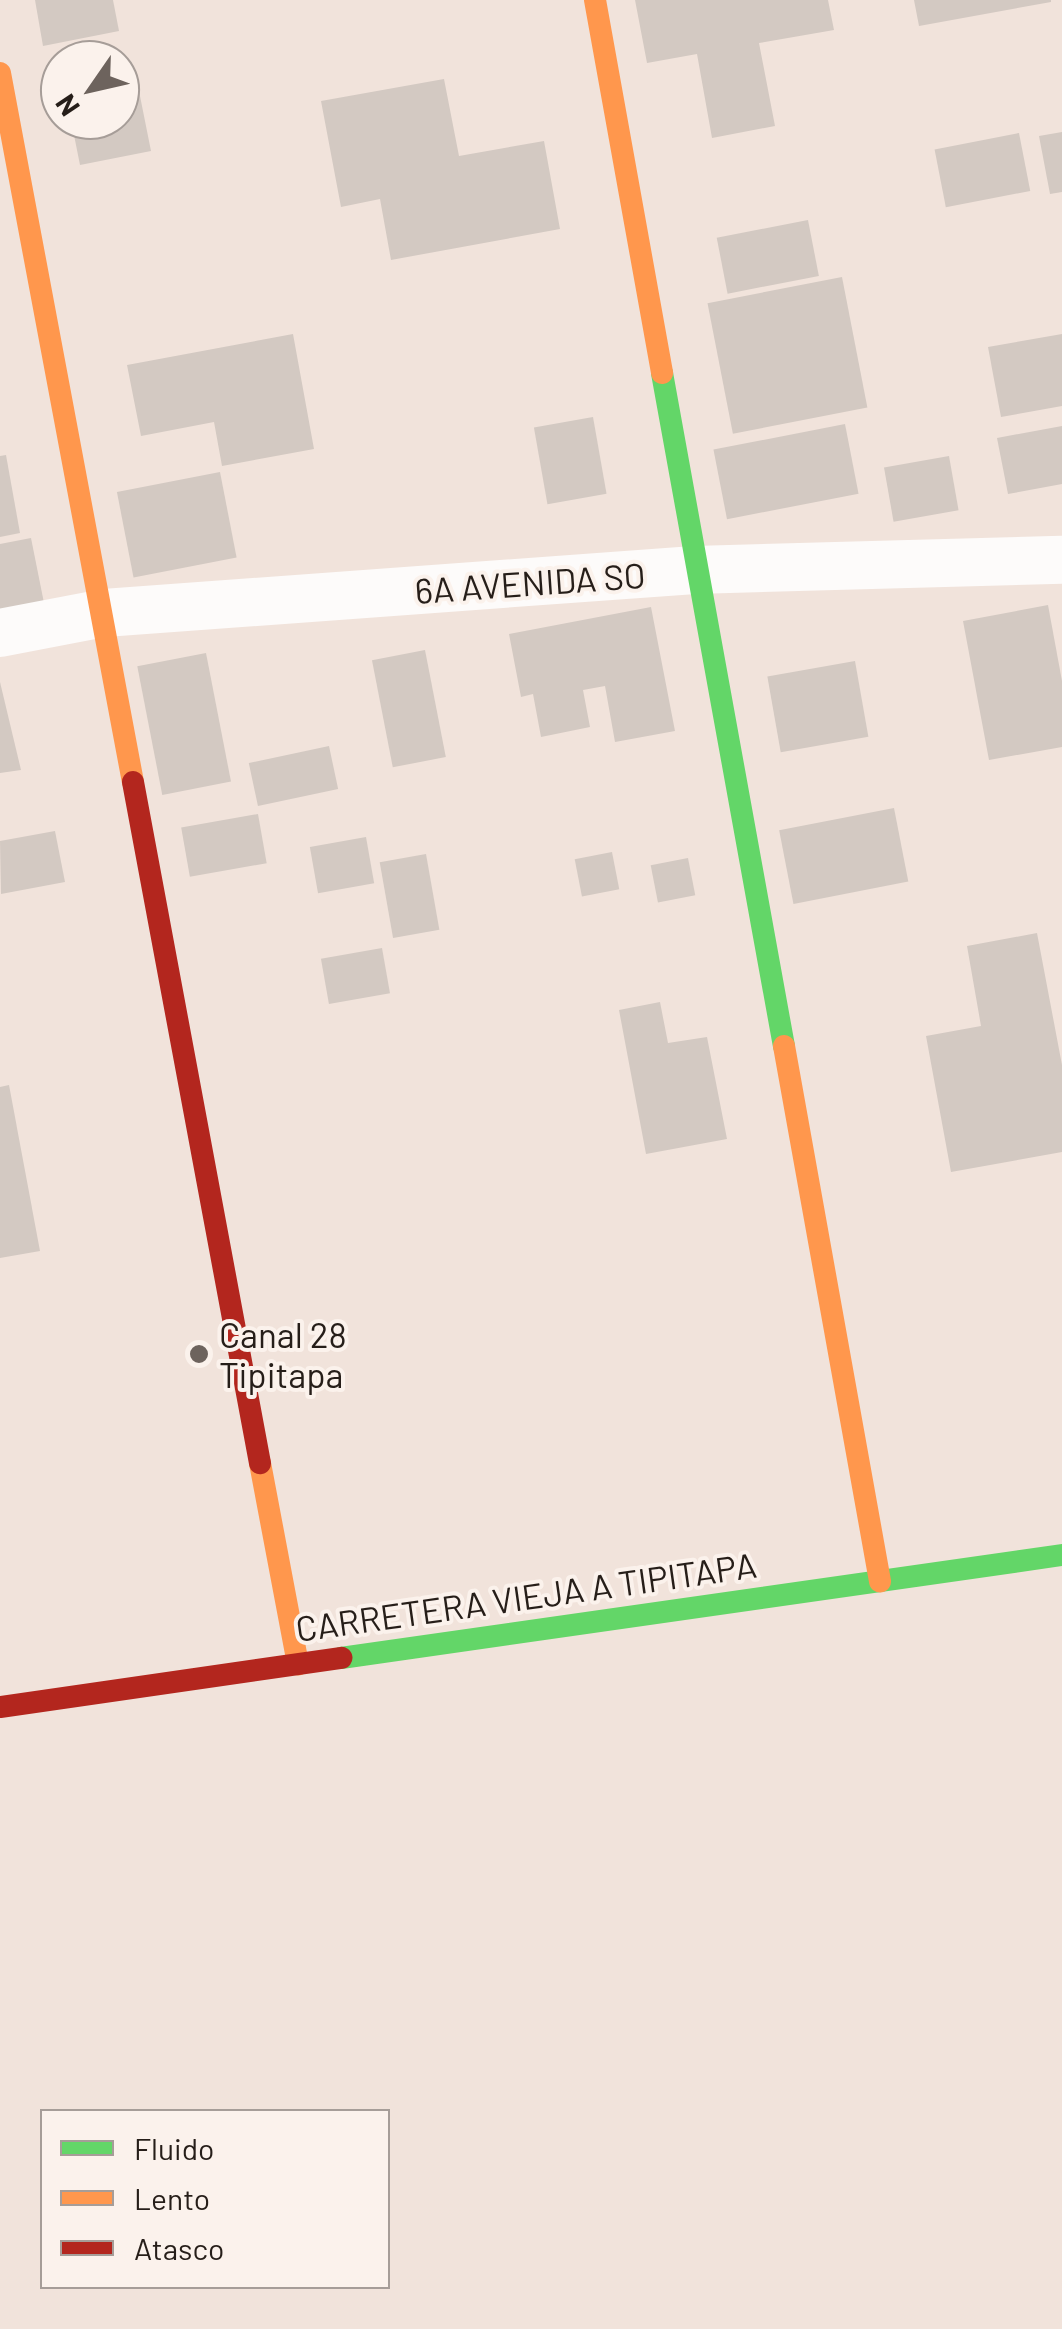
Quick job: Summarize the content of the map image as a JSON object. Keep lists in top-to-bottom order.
{
  "streets": {
    "street": ["6A AVENIDA SO", "CARRETERA VIEJA A TIPITAPA"]
  },
  "places": ["Canal 28 Tipitapa"],
  "legend": ["Fluido", "Lento", "Atasco"],
  "north": "bottom left"
}
